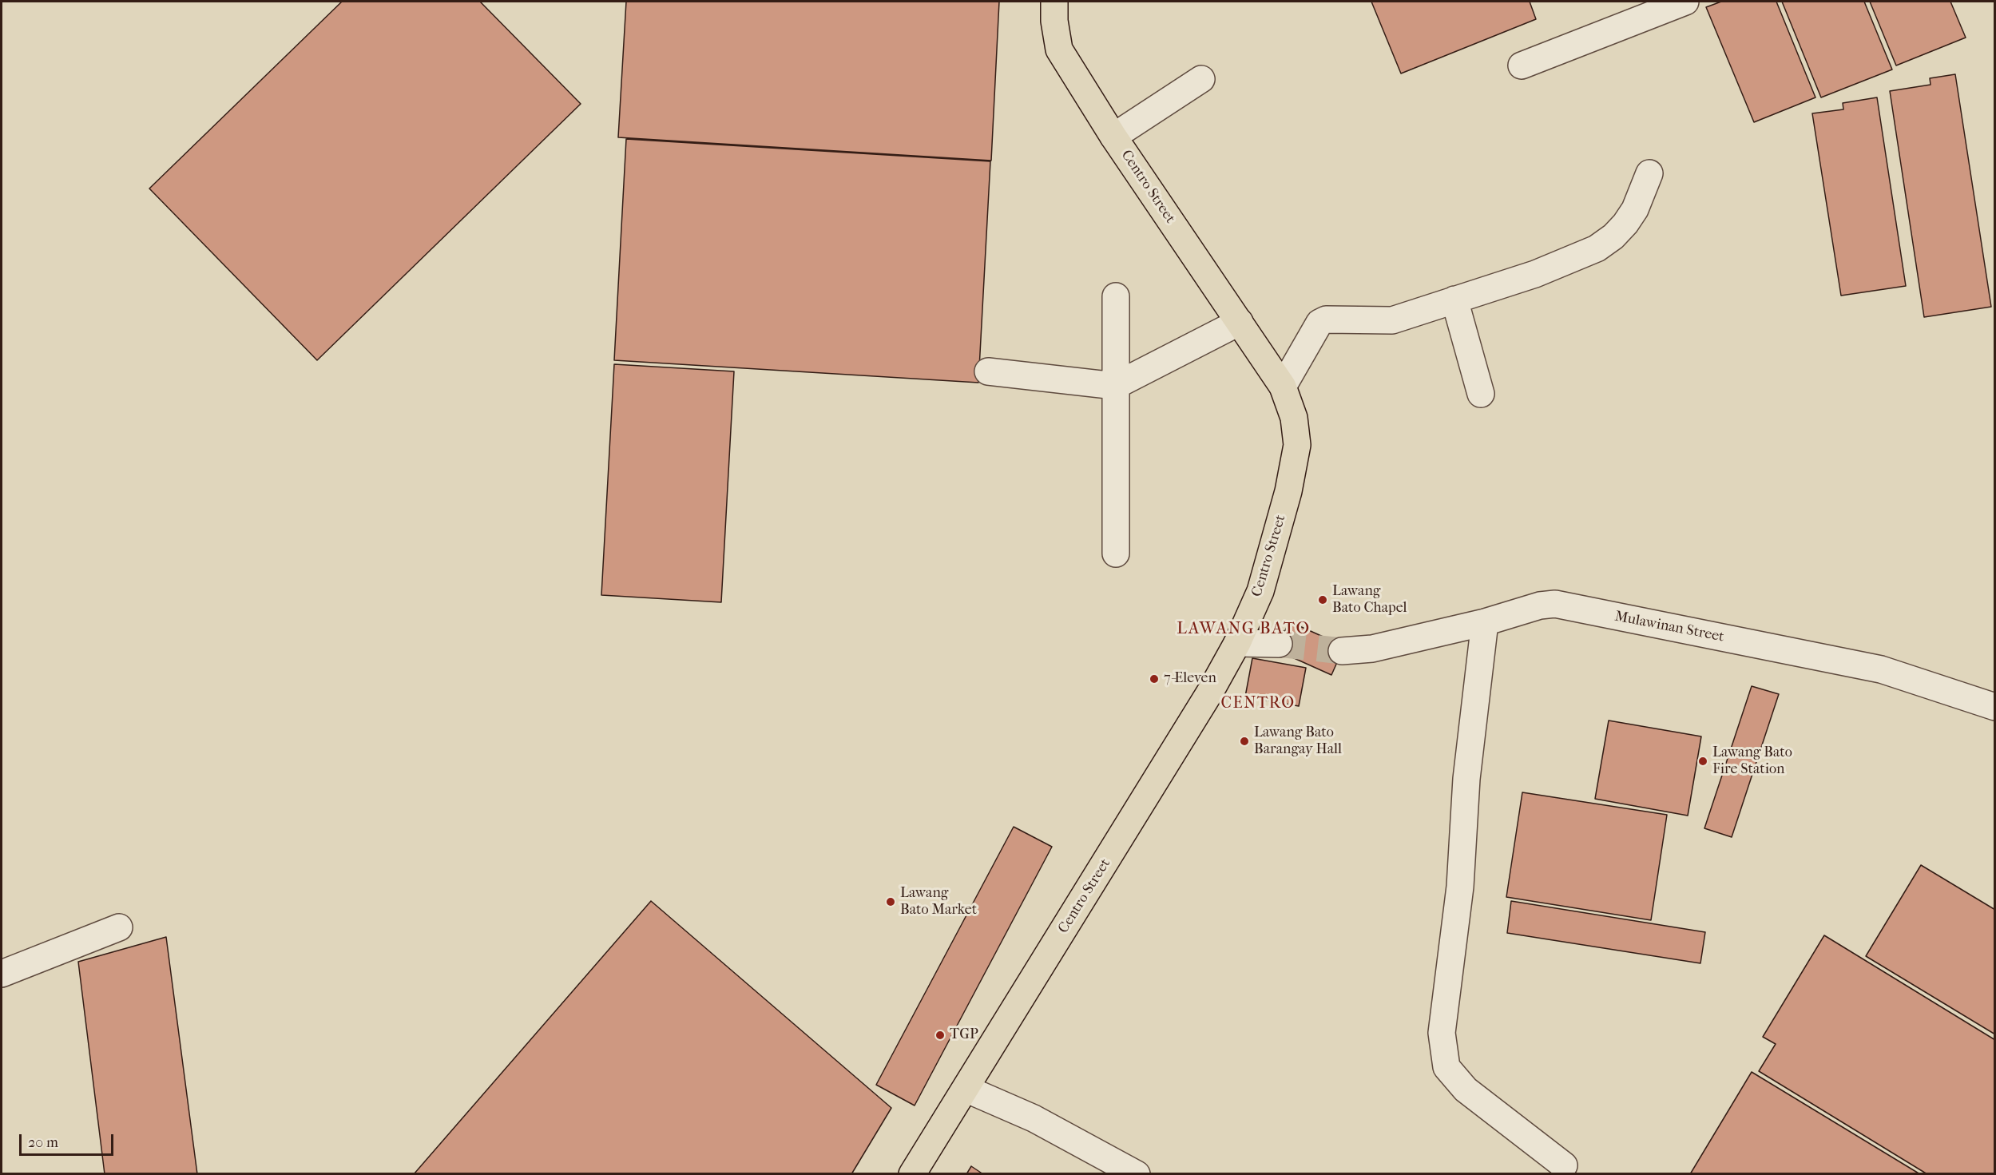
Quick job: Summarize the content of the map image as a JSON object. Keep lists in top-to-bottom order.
{
  "streets": {
    "main road": ["Centro Street"],
    "street": ["Mulawinan Street"]
  },
  "districts": ["LAWANG BATO", "CENTRO"],
  "places": [
    "Lawang Bato Chapel",
    "7-Eleven",
    "Lawang Bato Barangay Hall",
    "Lawang Bato Fire Station",
    "Lawang Bato Market",
    "TGP"
  ],
  "scale_bar": "20 m"
}
